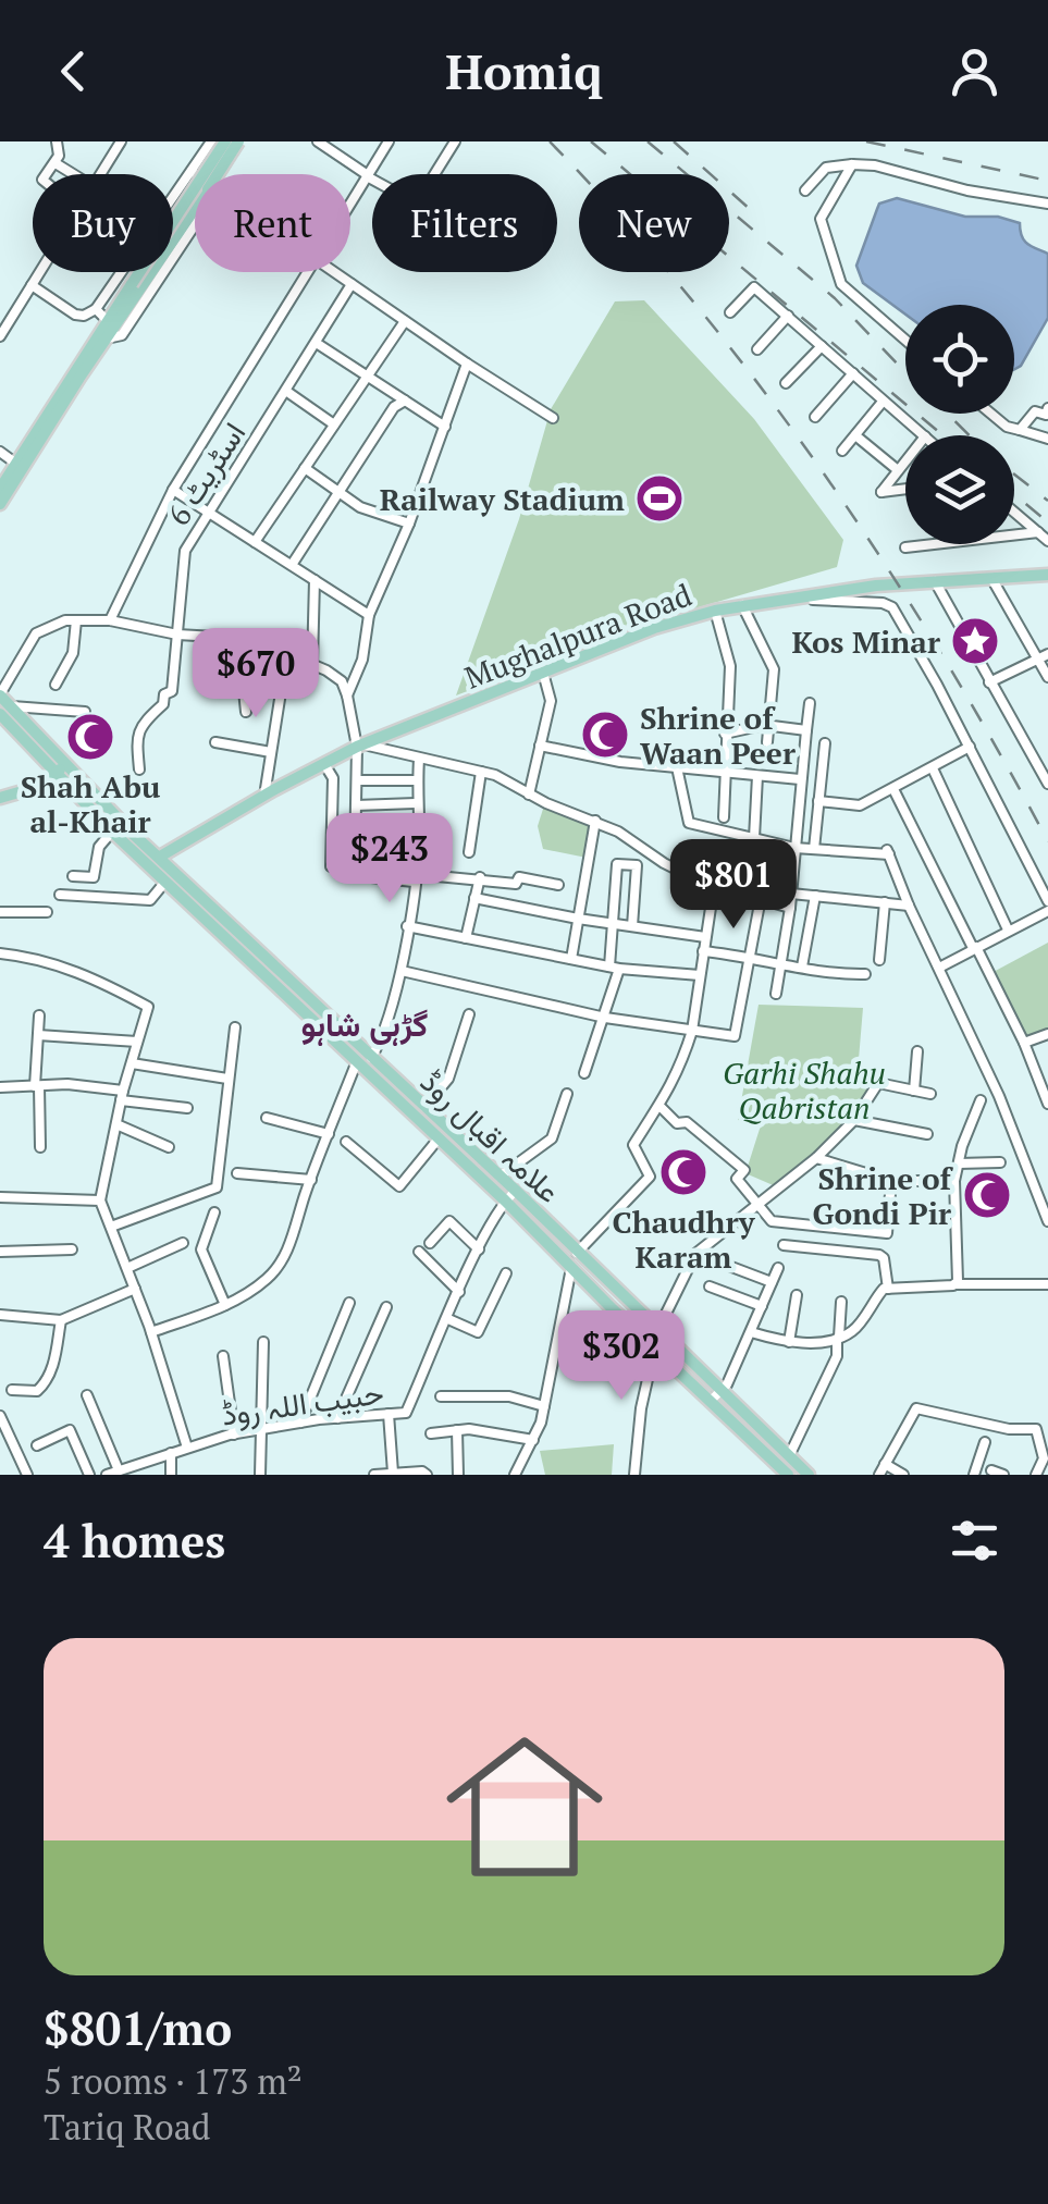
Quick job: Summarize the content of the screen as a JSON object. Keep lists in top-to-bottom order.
{
  "streets": {
    "main road": ["Mughalpura Road", "علامہ اقبال روڈ"],
    "street": ["اسٹریٹ 6", "حبیب اللہ روڈ"]
  },
  "crossings": [
    ["Mughalpura Road", "علامہ اقبال روڈ"],
    ["علامہ اقبال روڈ", "حبیب اللہ روڈ"]
  ],
  "districts": ["گڑہی شاہو"],
  "parks": ["Garhi Shahu Qabristan"],
  "places": {
    "sports": ["Railway Stadium"],
    "place": ["Kos Minar"],
    "mosque": [
      "Shrine of Waan Peer",
      "Shah Abu al-Khair",
      "Chaudhry Karam",
      "Shrine of Gondi Pir"
    ]
  },
  "page": {
    "header": "Homiq",
    "chip": [
      "Buy",
      "Rent",
      "Filters",
      "New"
    ],
    "price": [
      "$670",
      "$243",
      "$801",
      "$302"
    ],
    "heading": "4 homes",
    "list": [
      {
        "name": "$801/mo",
        "note": "5 rooms · 173 m² · Tariq Road"
      }
    ]
  }
}
